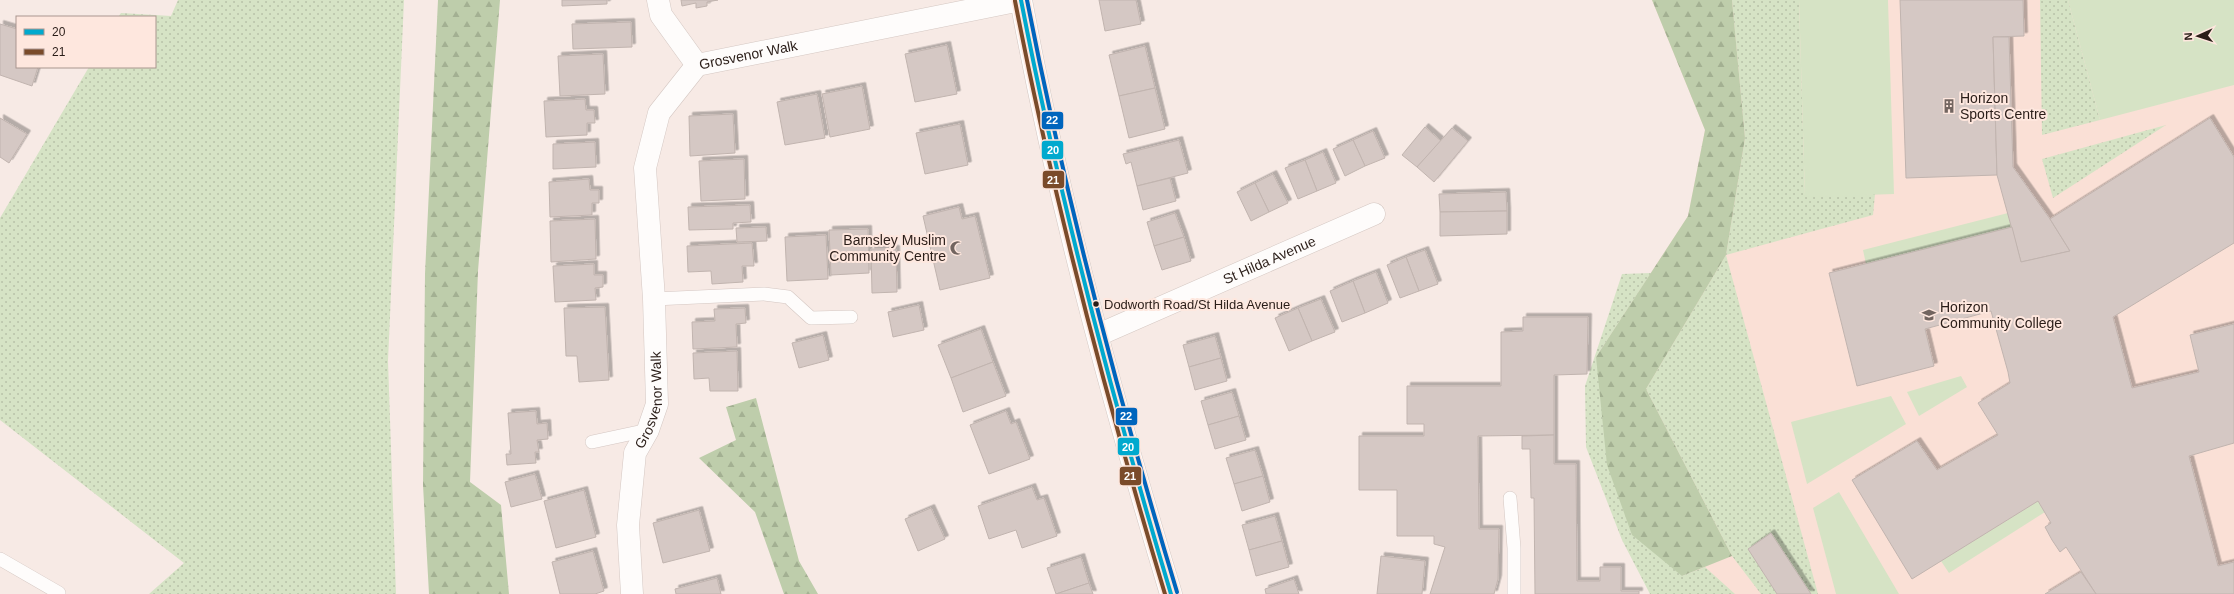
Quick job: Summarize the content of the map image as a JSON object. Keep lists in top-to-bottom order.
{
  "streets": {
    "main road": ["Grosvenor Walk", "St Hilda Avenue"]
  },
  "places": {
    "building": ["Horizon Sports Centre"],
    "mosque": ["Barnsley Muslim Community Centre"],
    "other": ["Dodworth Road/St Hilda Avenue"],
    "school or university": ["Horizon Community College"]
  },
  "lines": ["transit line 20", "transit line 22", "transit line 21"],
  "legend": ["20", "21"],
  "north": "left"
}
